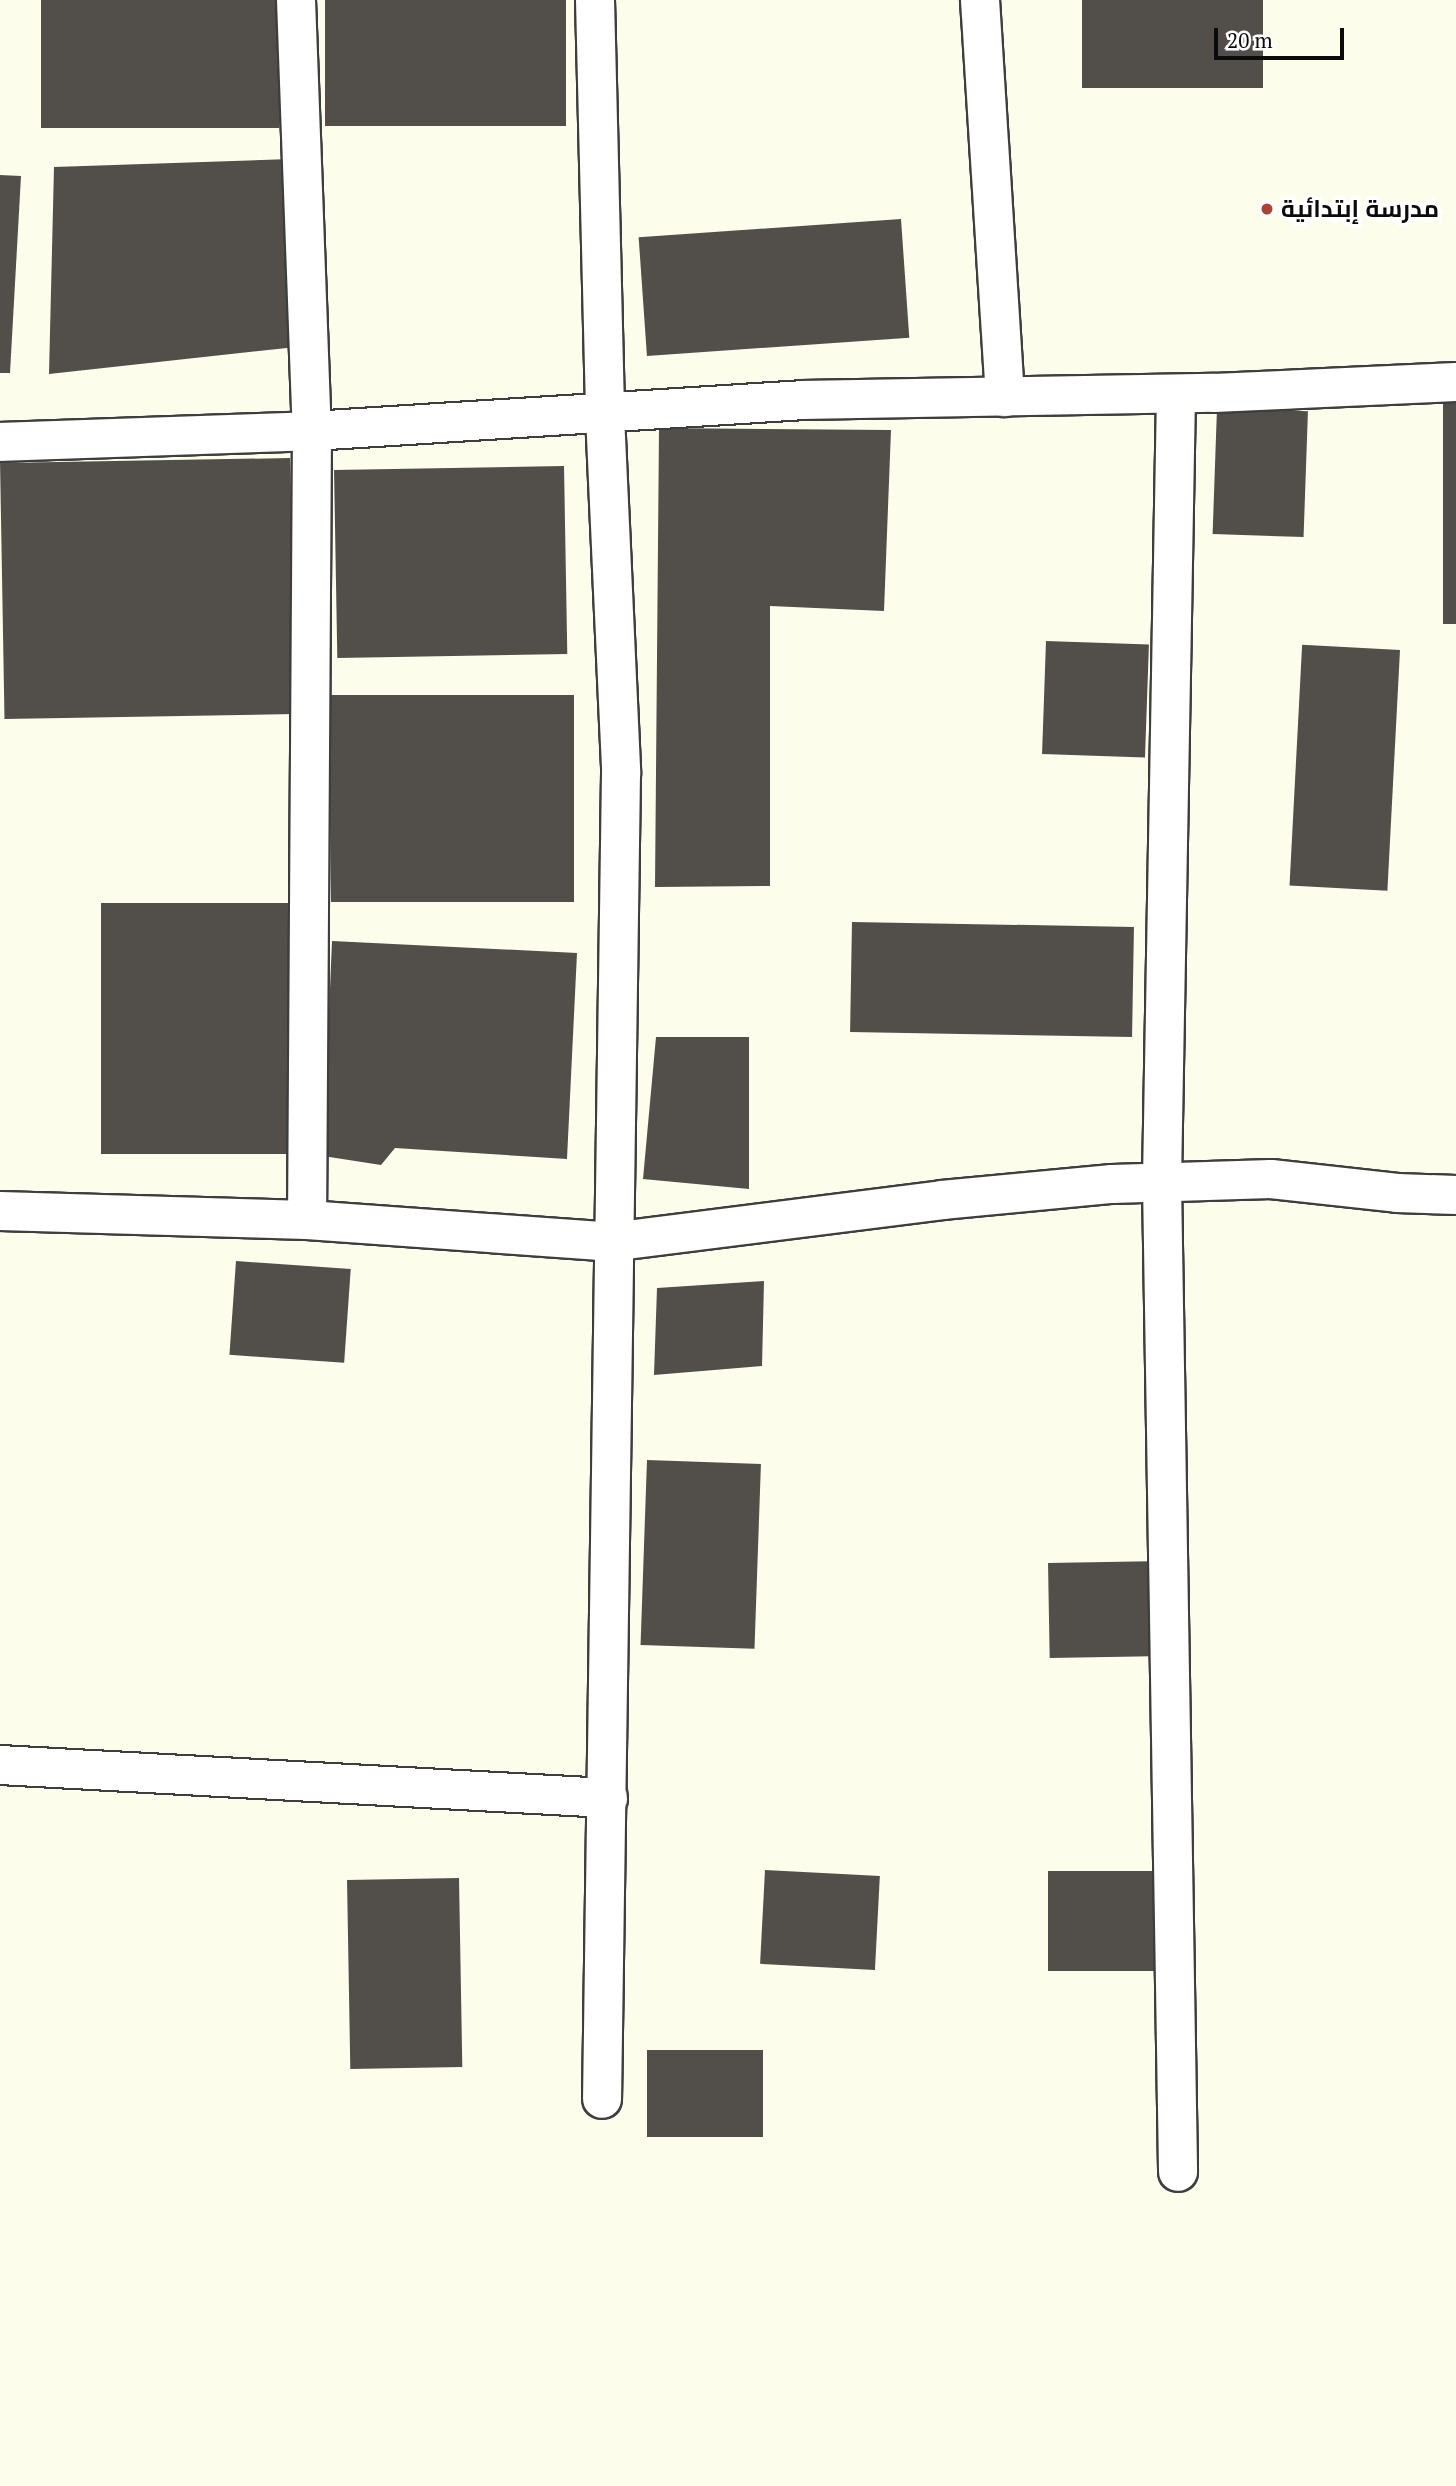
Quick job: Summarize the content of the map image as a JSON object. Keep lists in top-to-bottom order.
{
  "places": ["مدرسة إبتدائية"],
  "scale_bar": "20 m"
}
